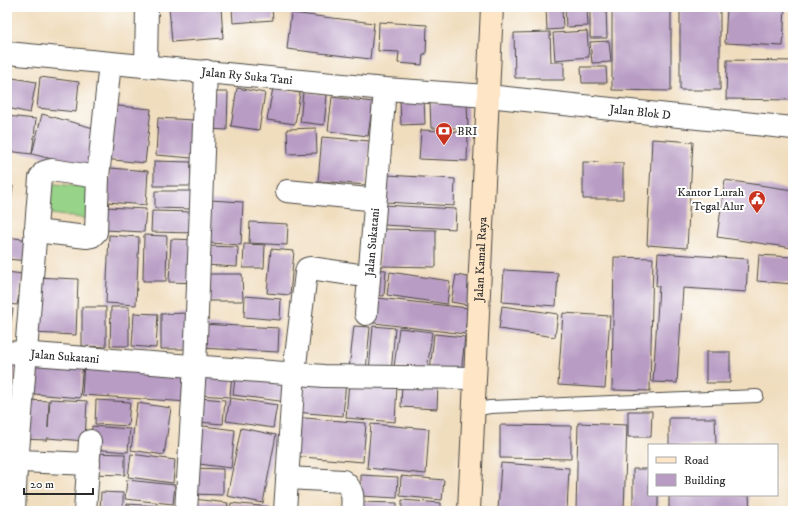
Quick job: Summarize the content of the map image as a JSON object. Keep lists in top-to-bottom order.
{
  "streets": {
    "main road": ["Jalan Kamal Raya"],
    "street": ["Jalan Ry Suka Tani", "Jalan Blok D", "Jalan Sukatani"]
  },
  "crossings": [
    ["Jalan Ry Suka Tani", "Jalan Blok D"],
    ["Jalan Ry Suka Tani", "Jalan Kamal Raya"],
    ["Jalan Blok D", "Jalan Kamal Raya"],
    ["Jalan Sukatani", "Jalan Kamal Raya"]
  ],
  "places": {
    "bank": ["BRI"],
    "public building": ["Kantor Lurah Tegal Alur"]
  },
  "legend": ["Road", "Building"],
  "scale_bar": "20 m"
}
